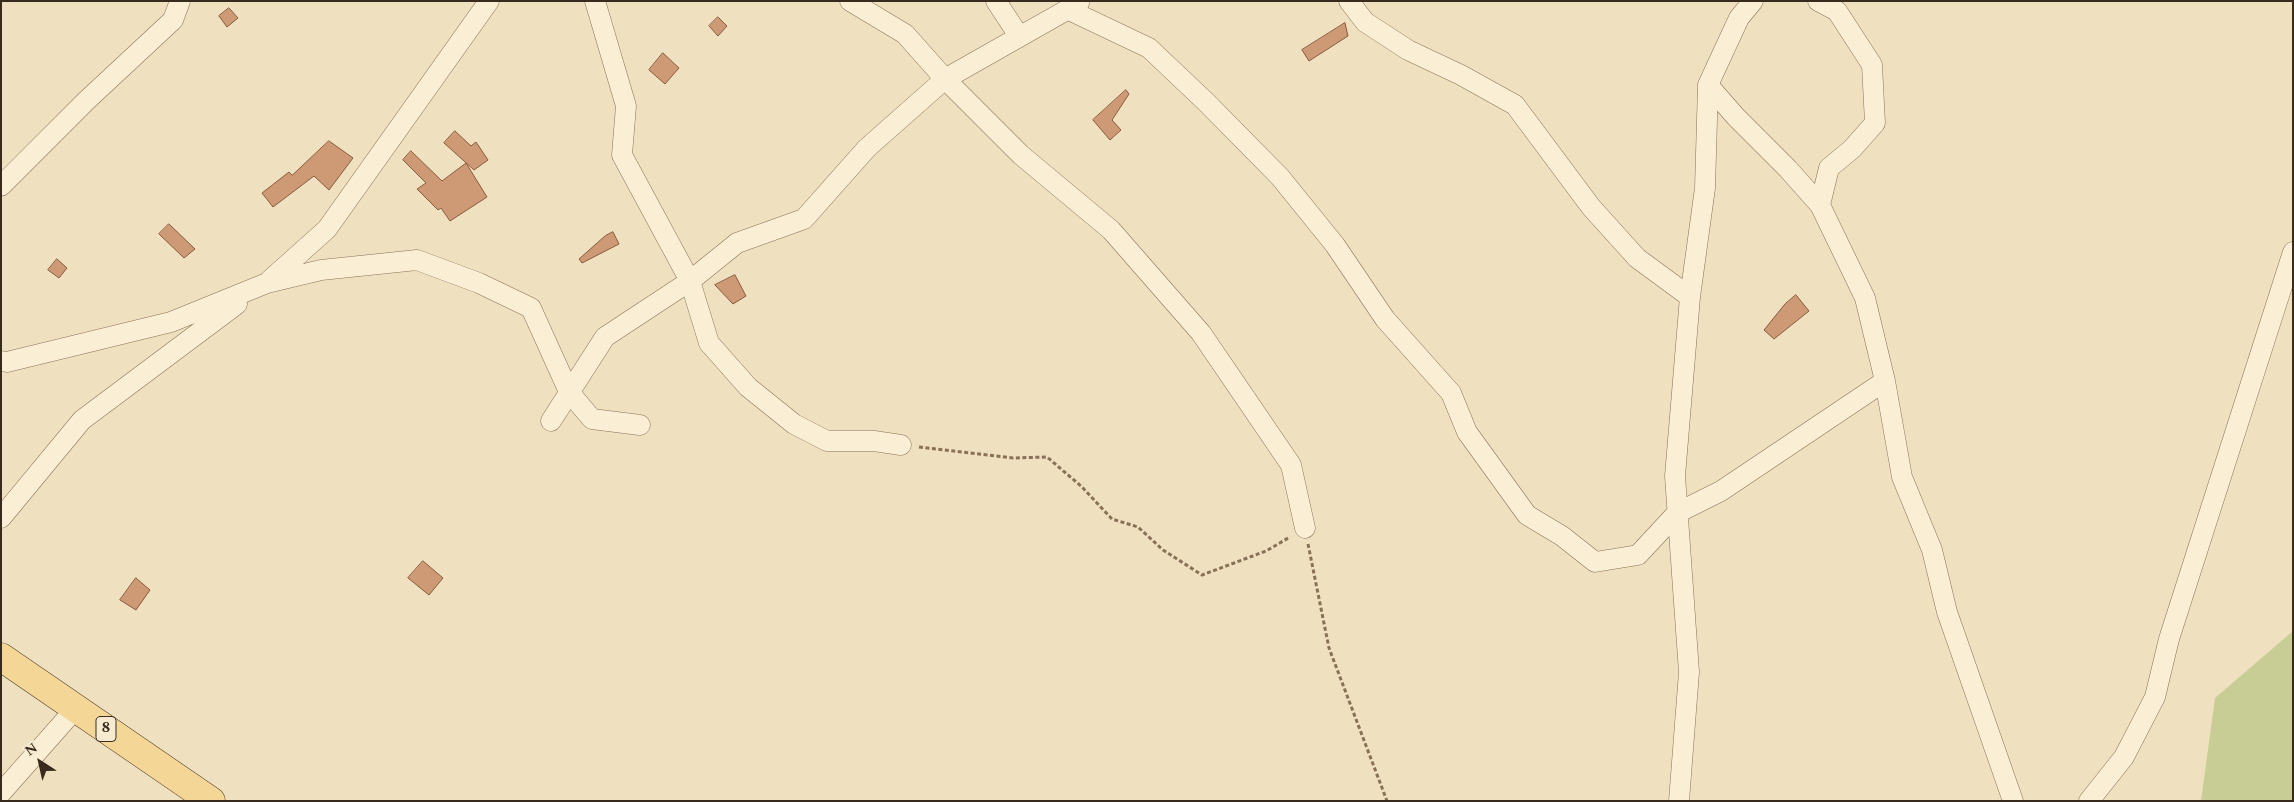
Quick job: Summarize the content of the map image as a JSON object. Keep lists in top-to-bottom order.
{
  "streets": {
    "main road": ["8"]
  },
  "north": "top left"
}
